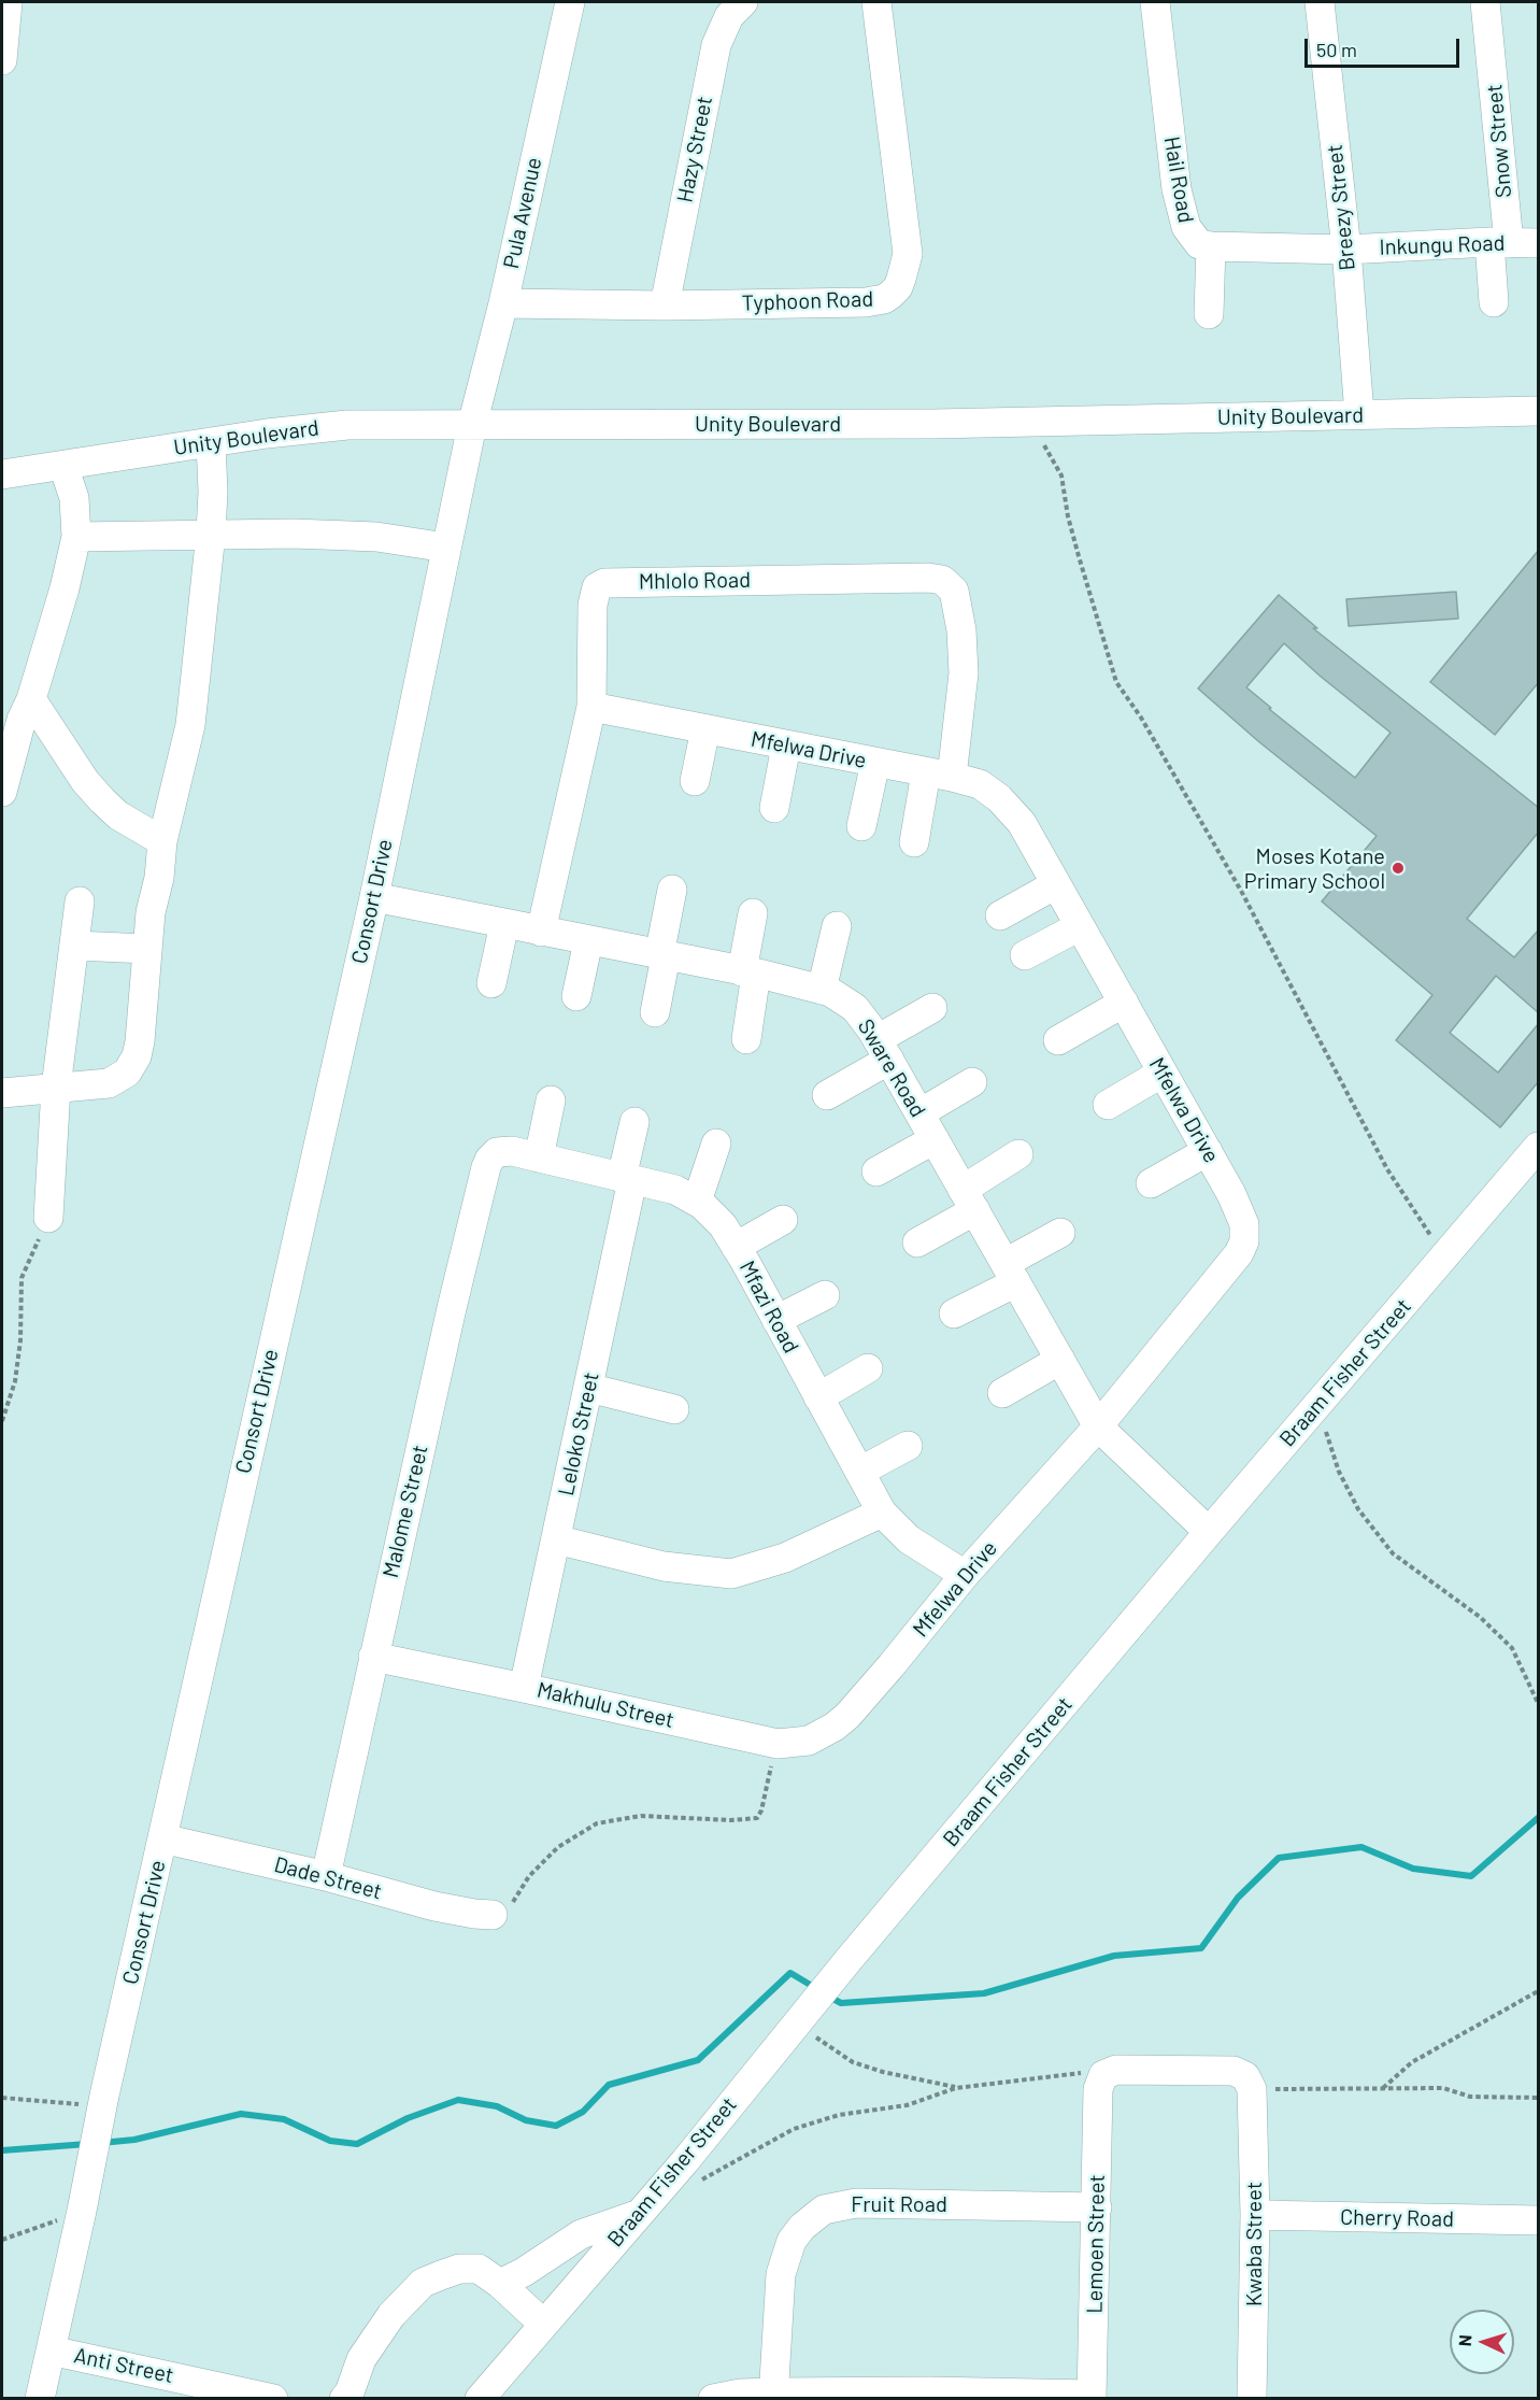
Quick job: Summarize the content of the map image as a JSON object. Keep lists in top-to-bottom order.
{
  "streets": {
    "street": [
      "Snow Street",
      "Hazy Street",
      "Hail Road",
      "Breezy Street",
      "Pula Avenue",
      "Inkungu Road",
      "Typhoon Road",
      "Unity Boulevard",
      "Mhlolo Road",
      "Mfelwa Drive",
      "Consort Drive",
      "Sware Road",
      "Mfazi Road",
      "Braam Fisher Street",
      "Leloko Street",
      "Malome Street",
      "Makhulu Street",
      "Dade Street",
      "Fruit Road",
      "Cherry Road",
      "Lemoen Street",
      "Kwaba Street",
      "Anti Street"
    ]
  },
  "crossings": [
    ["Snow Street", "Inkungu Road"],
    ["Hazy Street", "Typhoon Road"],
    ["Hail Road", "Breezy Street"],
    ["Hail Road", "Inkungu Road"],
    ["Breezy Street", "Inkungu Road"],
    ["Breezy Street", "Unity Boulevard"],
    ["Pula Avenue", "Typhoon Road"],
    ["Pula Avenue", "Unity Boulevard"],
    ["Pula Avenue", "Consort Drive"],
    ["Unity Boulevard", "Consort Drive"],
    ["Mhlolo Road", "Mfelwa Drive"],
    ["Mhlolo Road", "Sware Road"],
    ["Mfelwa Drive", "Sware Road"],
    ["Mfelwa Drive", "Mfazi Road"],
    ["Mfelwa Drive", "Makhulu Street"],
    ["Consort Drive", "Sware Road"],
    ["Consort Drive", "Dade Street"],
    ["Consort Drive", "Anti Street"],
    ["Sware Road", "Braam Fisher Street"],
    ["Mfazi Road", "Leloko Street"],
    ["Mfazi Road", "Malome Street"],
    ["Leloko Street", "Makhulu Street"],
    ["Malome Street", "Makhulu Street"],
    ["Malome Street", "Dade Street"],
    ["Fruit Road", "Lemoen Street"],
    ["Cherry Road", "Kwaba Street"]
  ],
  "places": ["Moses Kotane Primary School"],
  "scale_bar": "50 m",
  "north": "left"
}
